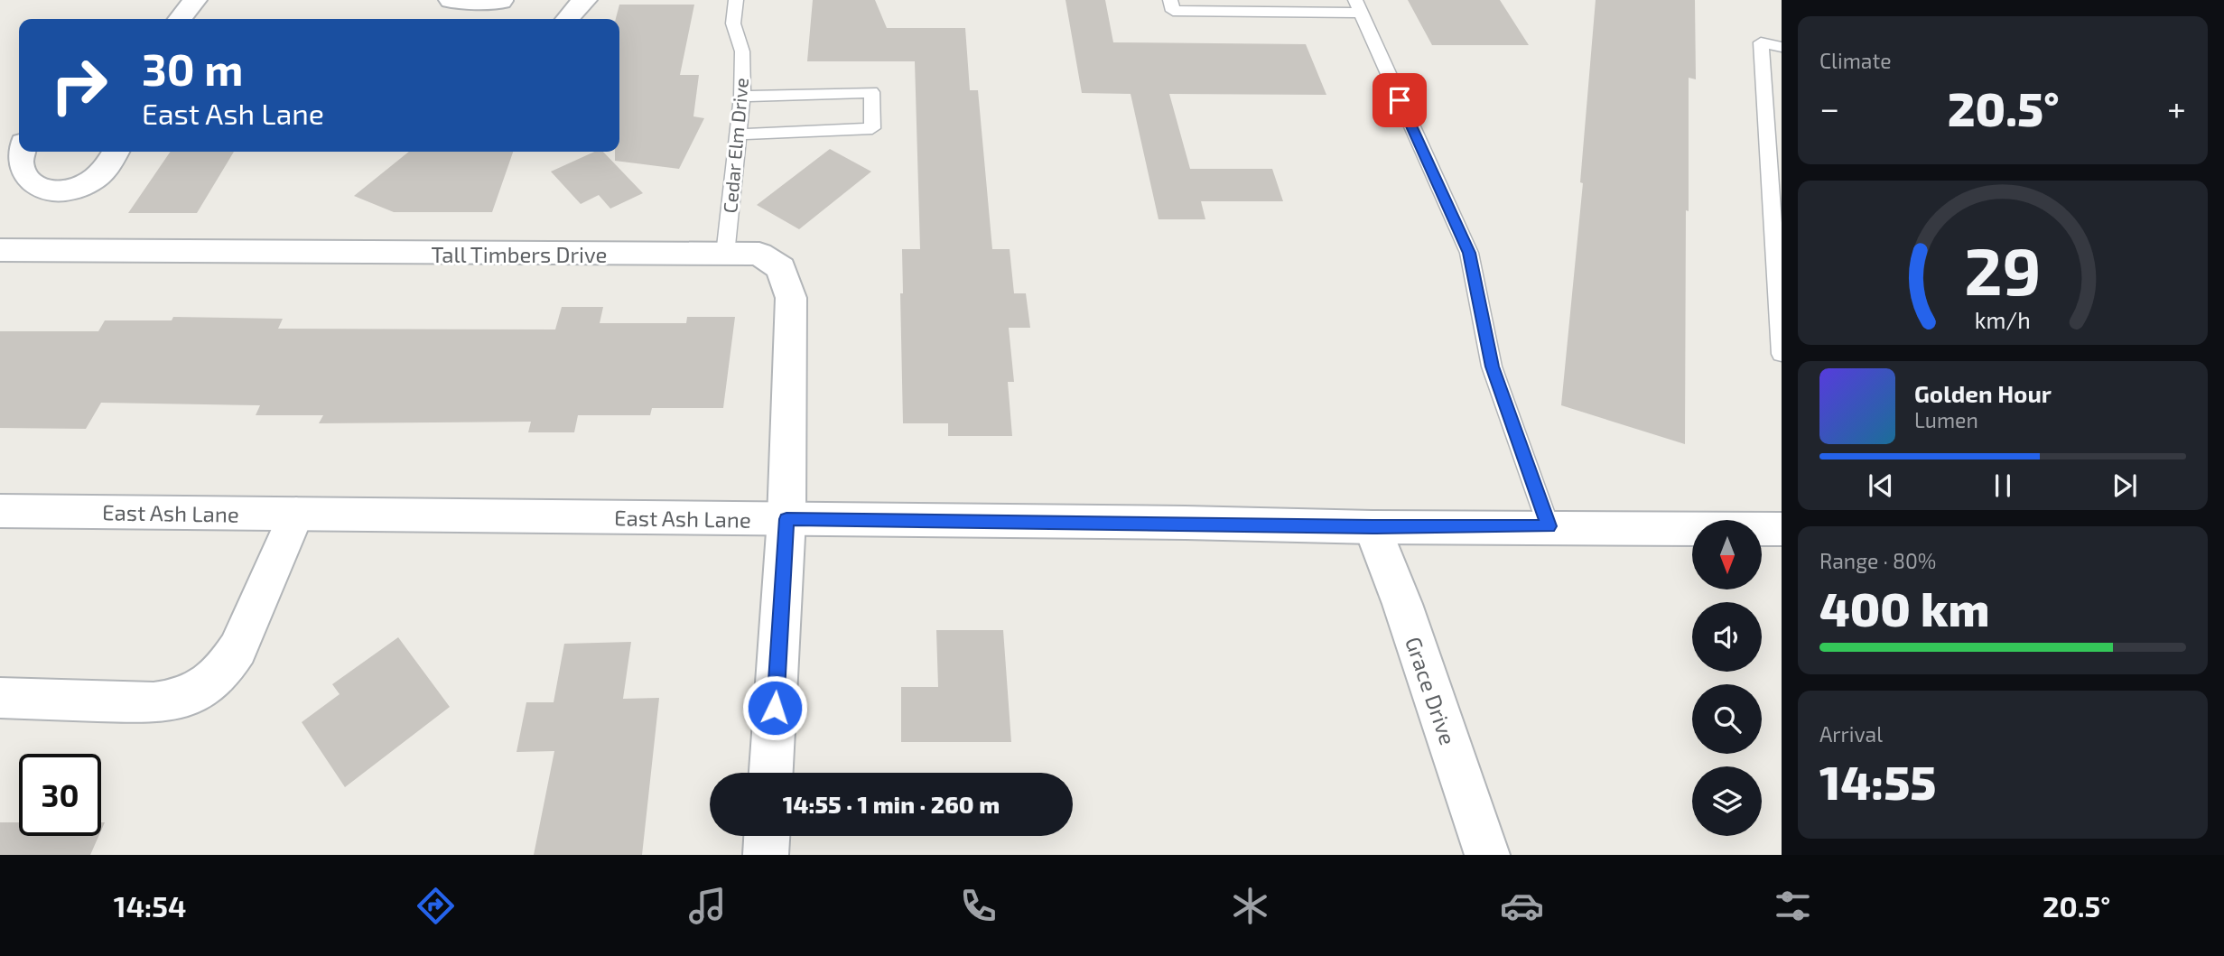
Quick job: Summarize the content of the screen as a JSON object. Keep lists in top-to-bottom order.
{
  "streets": {
    "street": ["Tall Timbers Drive", "East Ash Lane", "Grace Drive"],
    "lane": ["Cedar Elm Drive"]
  },
  "crossings": [
    ["Cedar Elm Drive", "Tall Timbers Drive"],
    ["Tall Timbers Drive", "East Ash Lane"],
    ["East Ash Lane", "Grace Drive"]
  ],
  "north": "bottom",
  "page": {
    "tile": [
      "Climate",
      ["Range · 80%", "400 km"],
      ["Arrival", "14:55"]
    ],
    "turn": ["30 m", "East Ash Lane"],
    "heat": ["−", "20.5°", "+"],
    "song": ["Golden Hour", "Lumen"],
    "limit": "30",
    "trip": "14:55 · 1 min · 260 m",
    "tabs": ["14:54", "20.5°"],
    "gauge": ["29", "km/h"]
  }
}
